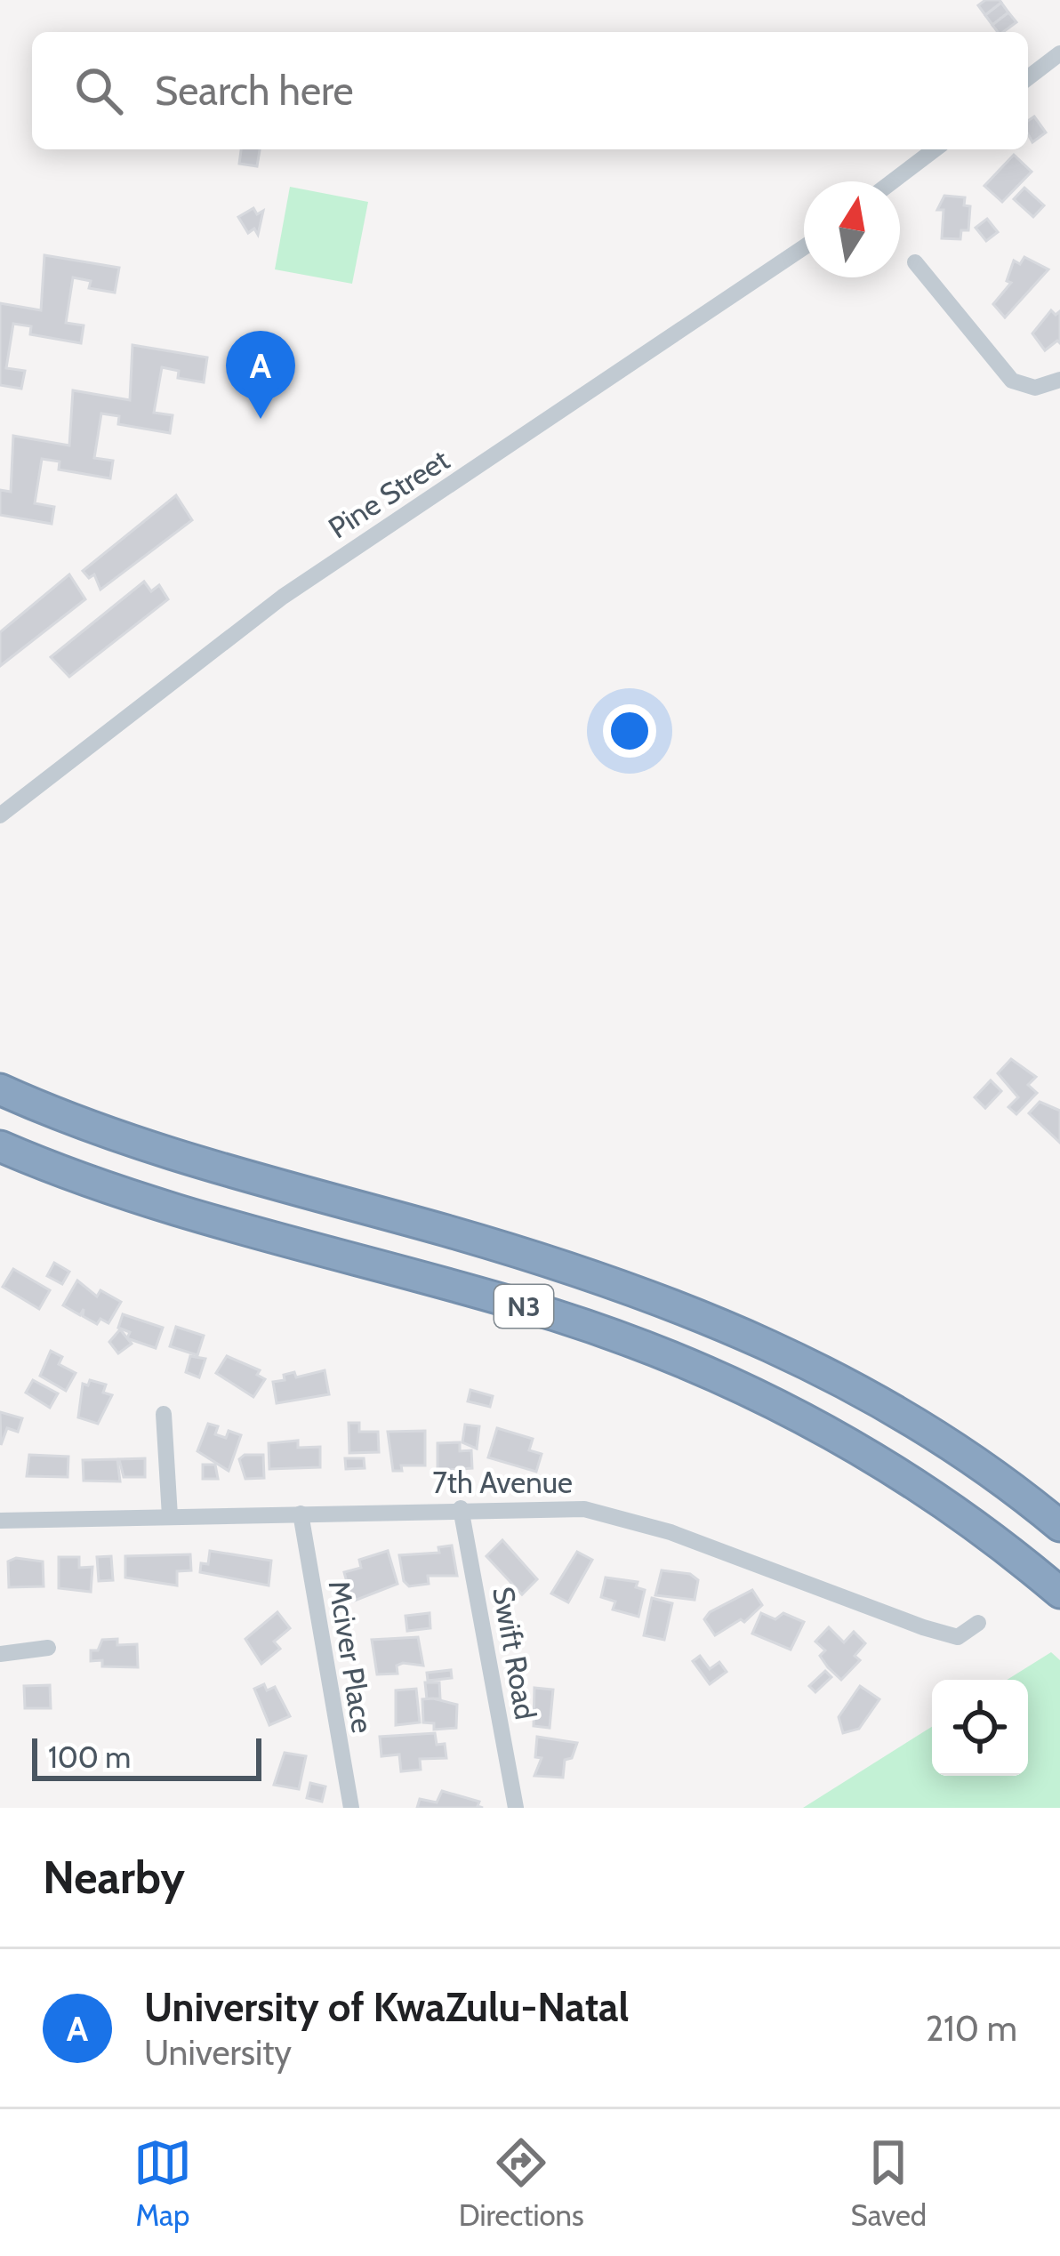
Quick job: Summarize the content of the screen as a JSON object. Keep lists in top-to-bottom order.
{
  "streets": {
    "highway": ["N3"],
    "street": [
      "Pine Street",
      "7th Avenue",
      "Swift Road",
      "Mciver Place"
    ]
  },
  "crossings": [
    ["7th Avenue", "Swift Road"],
    ["7th Avenue", "Mciver Place"]
  ],
  "scale_bar": "100 m",
  "north": "top",
  "page": {
    "search": "Search here",
    "pins": "A",
    "scale": "100 m",
    "heading": "Nearby",
    "list": [
      {
        "mark": "A",
        "name": "University of KwaZulu-Natal",
        "note": "University",
        "value": "210 m"
      }
    ],
    "nav": ["Map", "Directions", "Saved"]
  }
}
